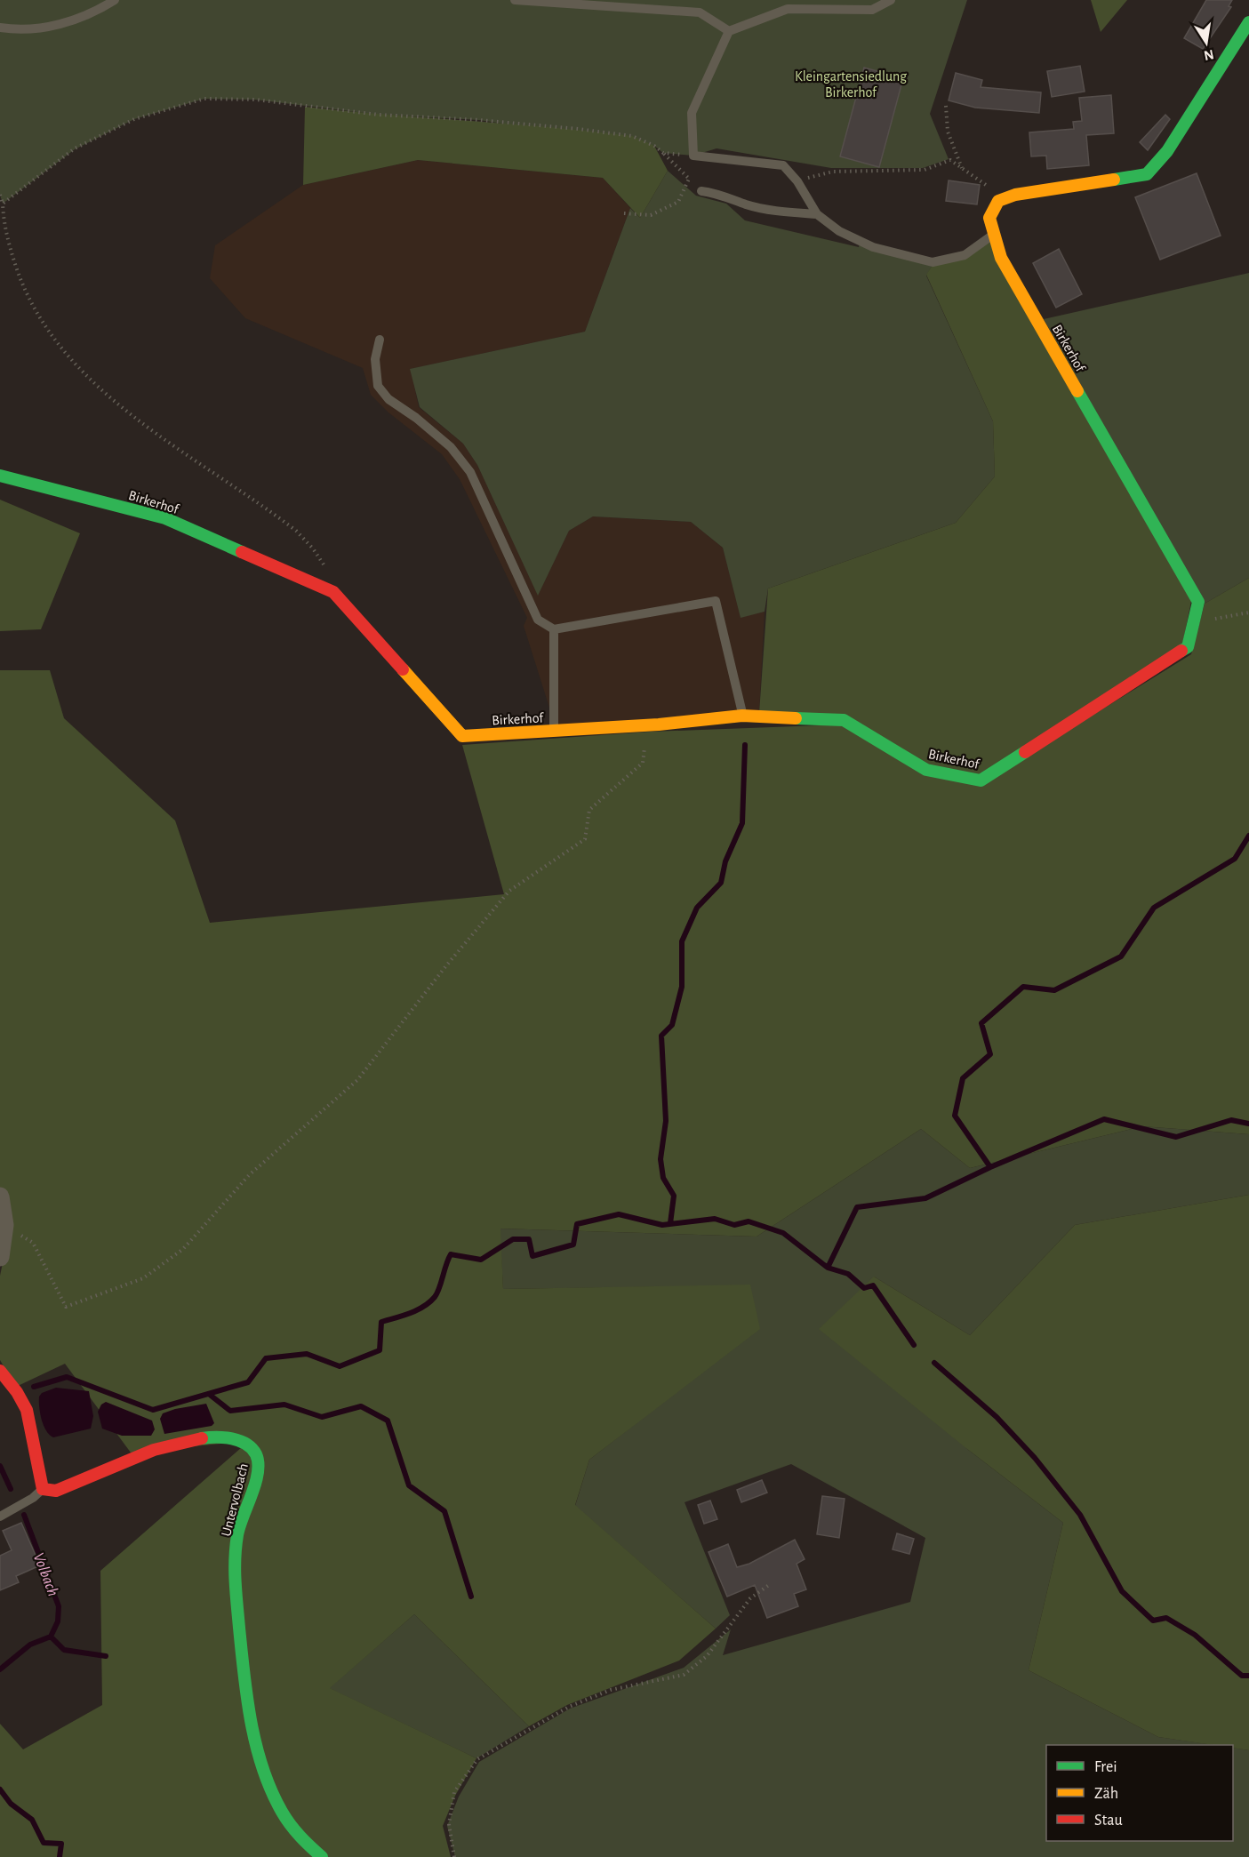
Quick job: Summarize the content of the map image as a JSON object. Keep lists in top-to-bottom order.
{
  "streets": {
    "street": ["Birkerhof", "Untervolbach"]
  },
  "water": ["Volbach"],
  "parks": ["Kleingartensiedlung Birkerhof"],
  "legend": ["Frei", "Zäh", "Stau"],
  "north": "bottom"
}
